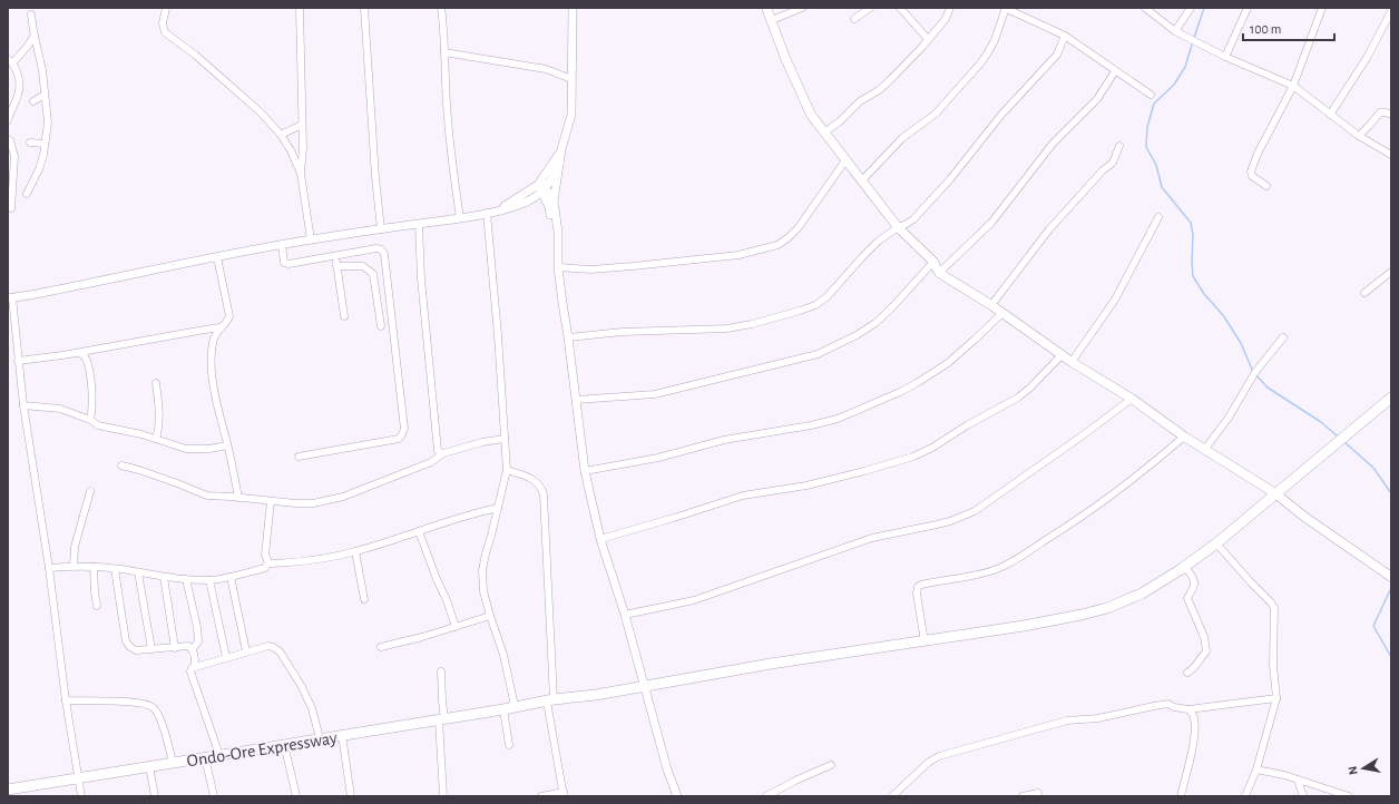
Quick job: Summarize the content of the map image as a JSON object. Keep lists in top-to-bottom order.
{
  "streets": {
    "main road": ["Ondo-Ore Expressway"]
  },
  "scale_bar": "100 m",
  "north": "left"
}
